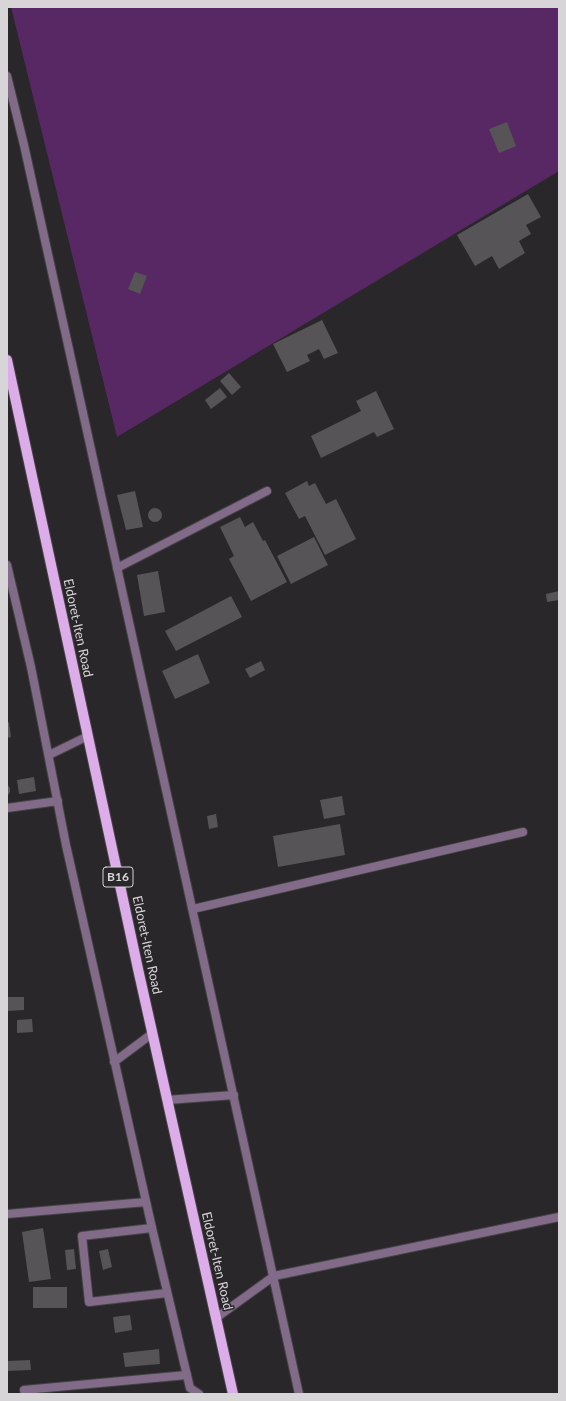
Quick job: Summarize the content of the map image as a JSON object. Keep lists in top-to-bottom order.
{
  "streets": {
    "main road": ["Eldoret-Iten Road", "B16"]
  }
}
